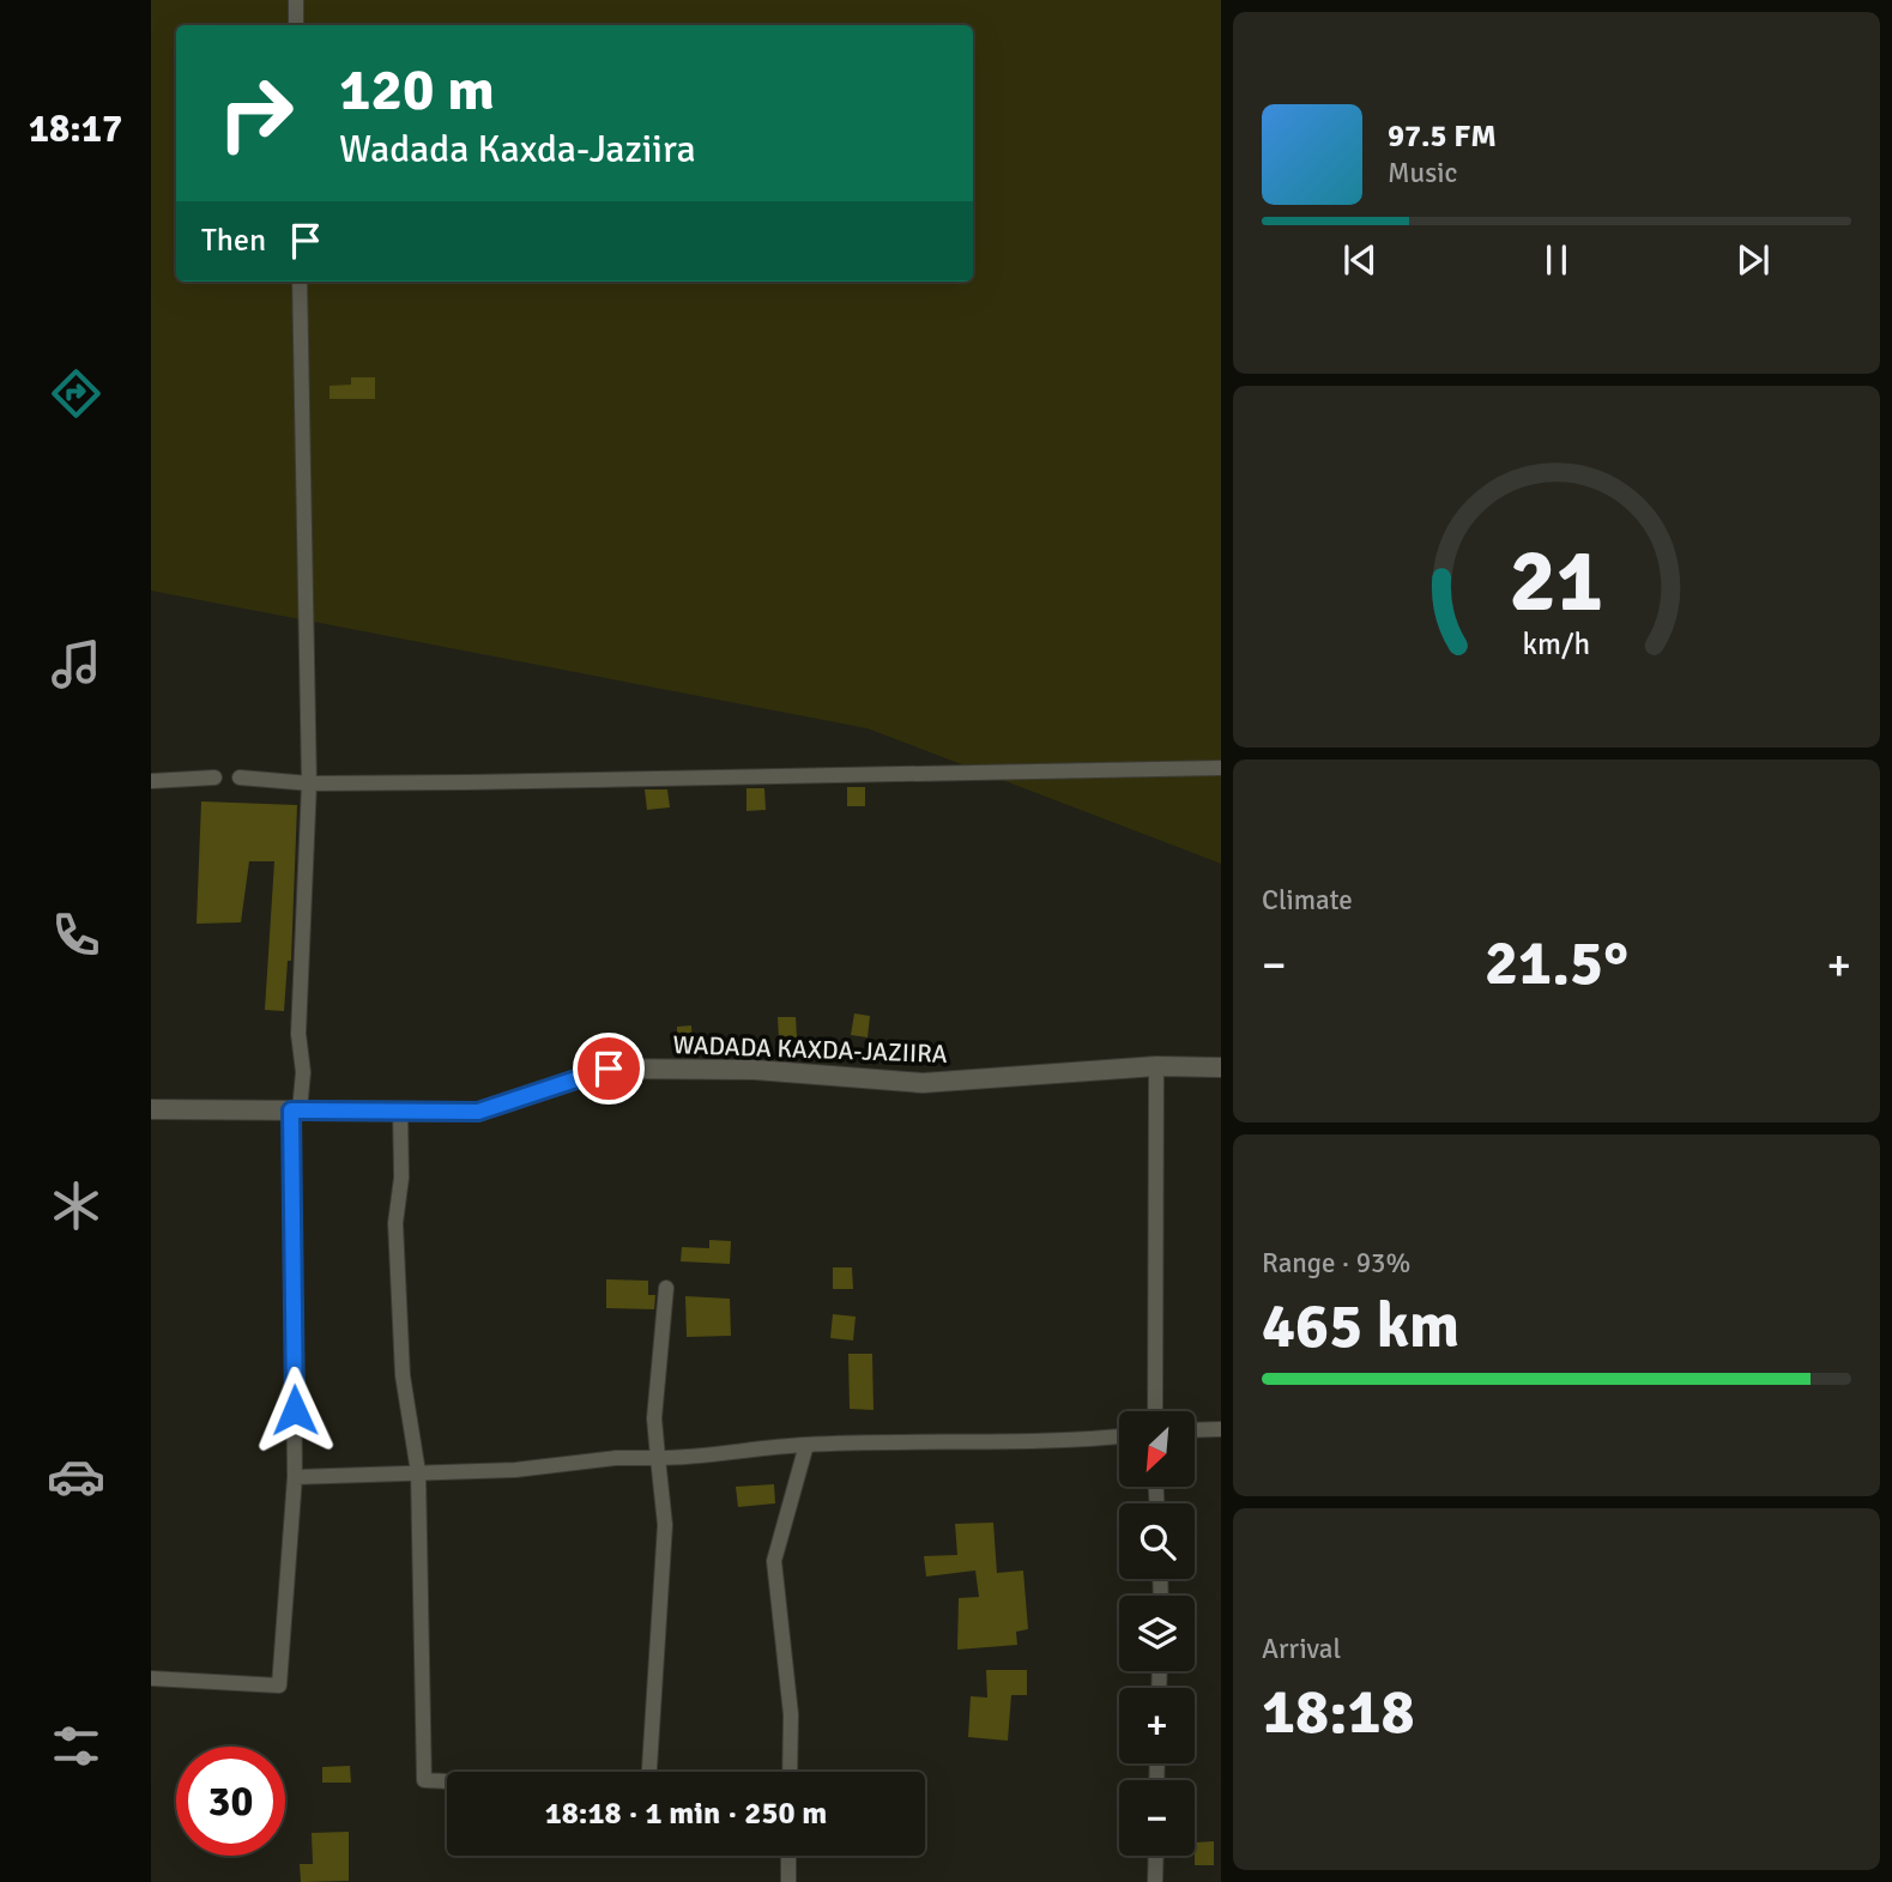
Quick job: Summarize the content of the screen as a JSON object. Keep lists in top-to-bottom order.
{
  "streets": {
    "street": ["WADADA KAXDA-JAZIIRA"]
  },
  "north": "bottom left",
  "page": {
    "tabs": "18:17",
    "turn": ["120 m", "Wadada Kaxda-Jaziira"],
    "song": ["97.5 FM", "Music"],
    "then": "Then",
    "tile": [
      "Climate",
      ["Range · 93%", "465 km"],
      ["Arrival", "18:18"]
    ],
    "heat": ["−", "21.5°", "+"],
    "map_buttons": ["+", "−"],
    "limit": "30",
    "trip": "18:18 · 1 min · 250 m",
    "gauge": ["21", "km/h"]
  }
}
